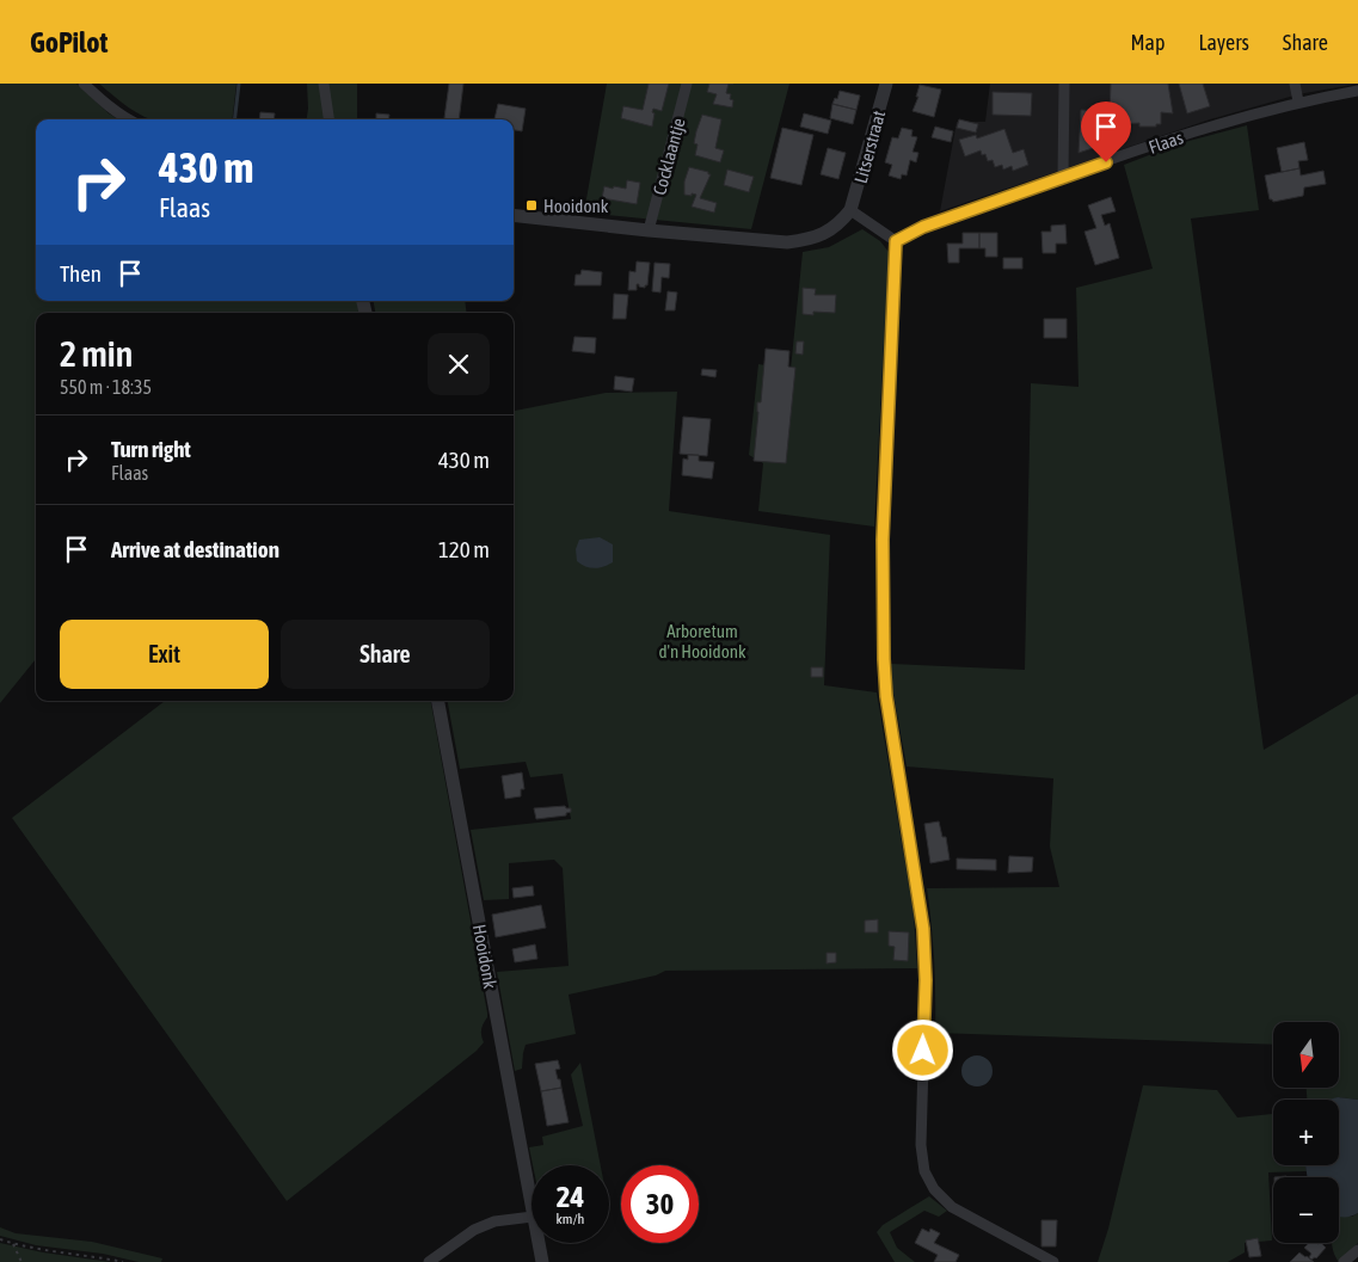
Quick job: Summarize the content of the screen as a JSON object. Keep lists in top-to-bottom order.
{
  "streets": {
    "street": [
      "Flaas",
      "Litserstraat",
      "Cocklaantje",
      "Hooidonk"
    ]
  },
  "parks": ["Arboretum d'n Hooidonk"],
  "places": {
    "transit": ["Hooidonk"]
  },
  "north": "bottom",
  "page": {
    "header": "GoPilot",
    "nav": ["Map", "Layers", "Share"],
    "turn": ["430 m", "Flaas"],
    "then": "Then",
    "heading": ["2 min", "550 m · 18:35"],
    "list": [
      {
        "name": "Turn right",
        "note": "Flaas",
        "value": "430 m"
      },
      {
        "name": "Arrive at destination",
        "value": "120 m"
      }
    ],
    "buttons": ["Exit", "Share"],
    "map_buttons": ["+", "−"],
    "speed": "24 km/h",
    "limit": "30"
  }
}
